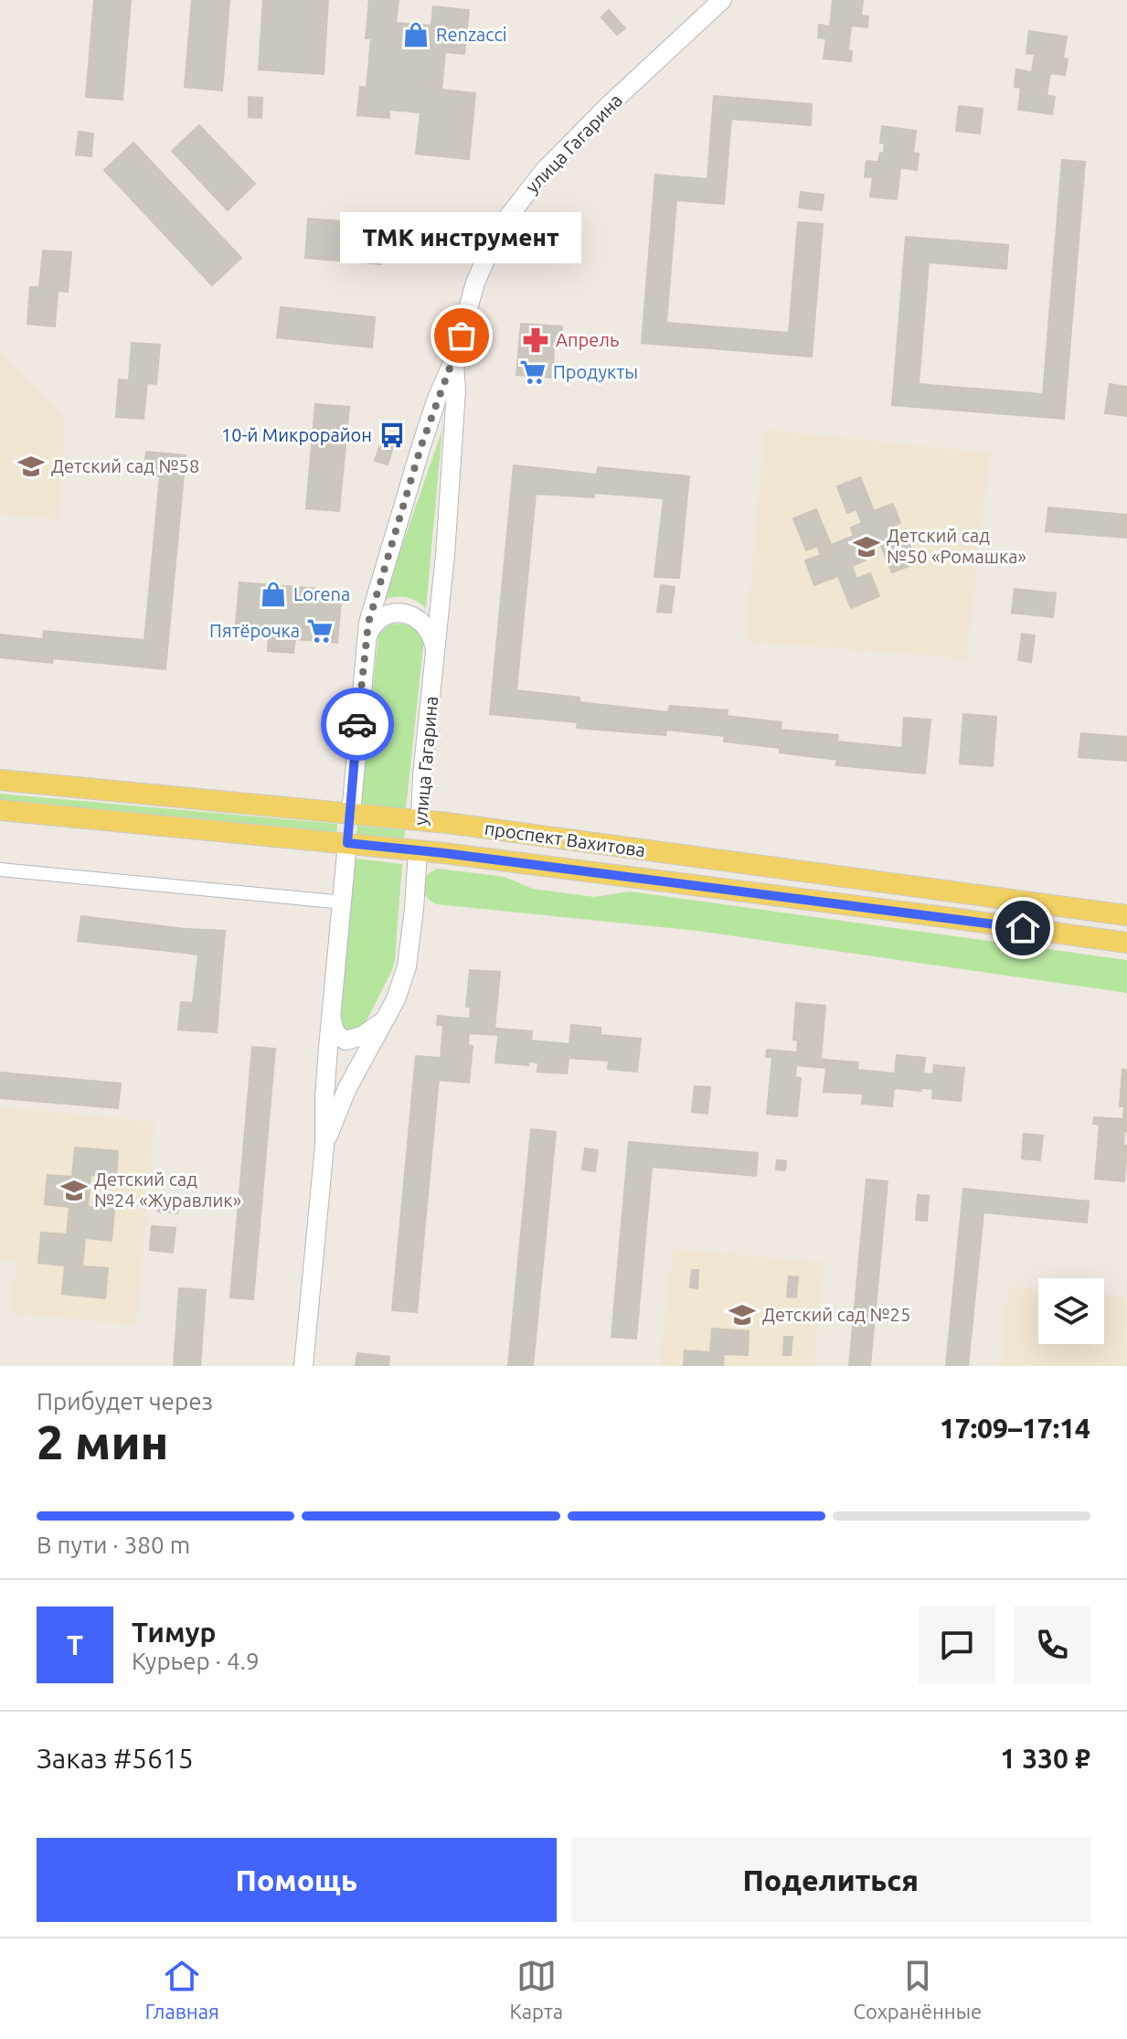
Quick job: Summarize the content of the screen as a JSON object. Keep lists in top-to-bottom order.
{
  "streets": {
    "main road": ["улица Гагарина", "проспект Вахитова"]
  },
  "crossings": [
    ["улица Гагарина", "проспект Вахитова"]
  ],
  "places": {
    "shop": ["Renzacci", "Lorena"],
    "other": ["ТМК инструмент"],
    "pharmacy": ["Апрель"],
    "supermarket": ["Продукты", "Пятёрочка"],
    "bus stop": ["10-й Микрорайон"],
    "school or university": [
      "Детский сад №58",
      "Детский сад №50 «Ромашка»",
      "Детский сад №24 «Журавлик»",
      "Детский сад №25"
    ]
  },
  "page": {
    "bubble": "ТМК инструмент",
    "heading": ["2 мин", "Прибудет через", "17:09–17:14"],
    "panel": [
      "Тимур",
      "Курьер · 4.9",
      "Заказ #5615",
      "1 330 ₽"
    ],
    "bar": "В пути · 380 m",
    "round": "Т",
    "buttons": ["Помощь", "Поделиться"],
    "tabs": ["Главная", "Карта", "Сохранённые"]
  }
}
